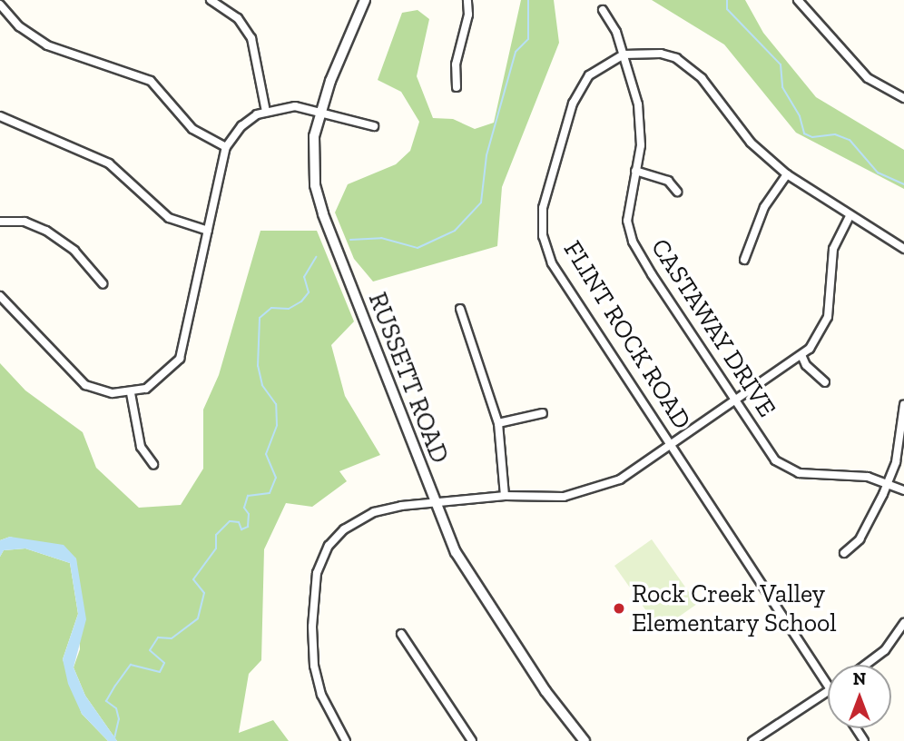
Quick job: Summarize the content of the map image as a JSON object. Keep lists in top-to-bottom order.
{
  "streets": {
    "street": ["CASTAWAY DRIVE", "FLINT ROCK ROAD", "RUSSETT ROAD"]
  },
  "crossings": [
    ["CASTAWAY DRIVE", "FLINT ROCK ROAD"]
  ],
  "places": ["Rock Creek Valley Elementary School"],
  "north": "top"
}
